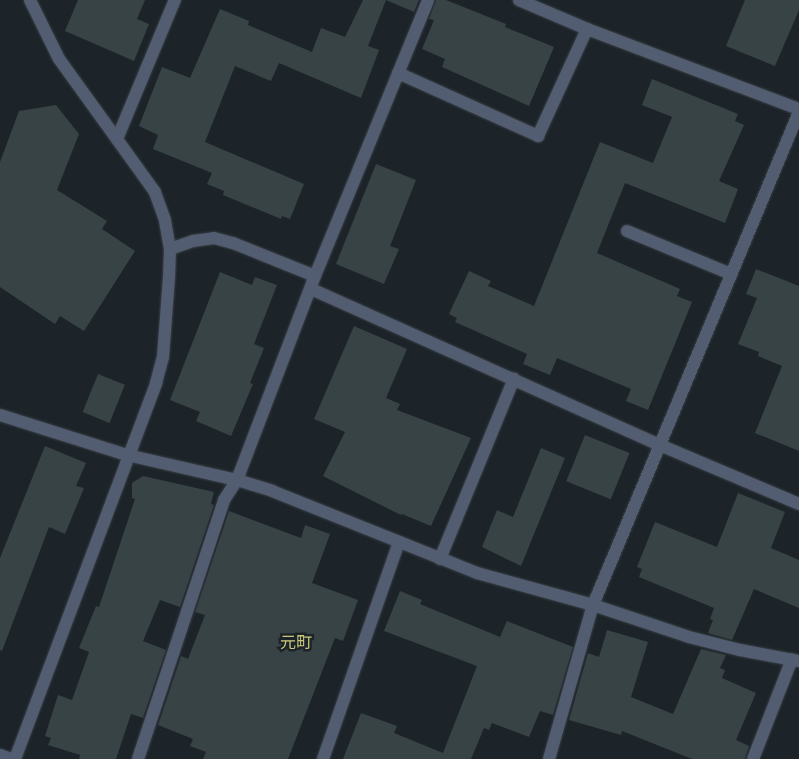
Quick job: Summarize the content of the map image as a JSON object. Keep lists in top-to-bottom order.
{
  "districts": ["元町"]
}
